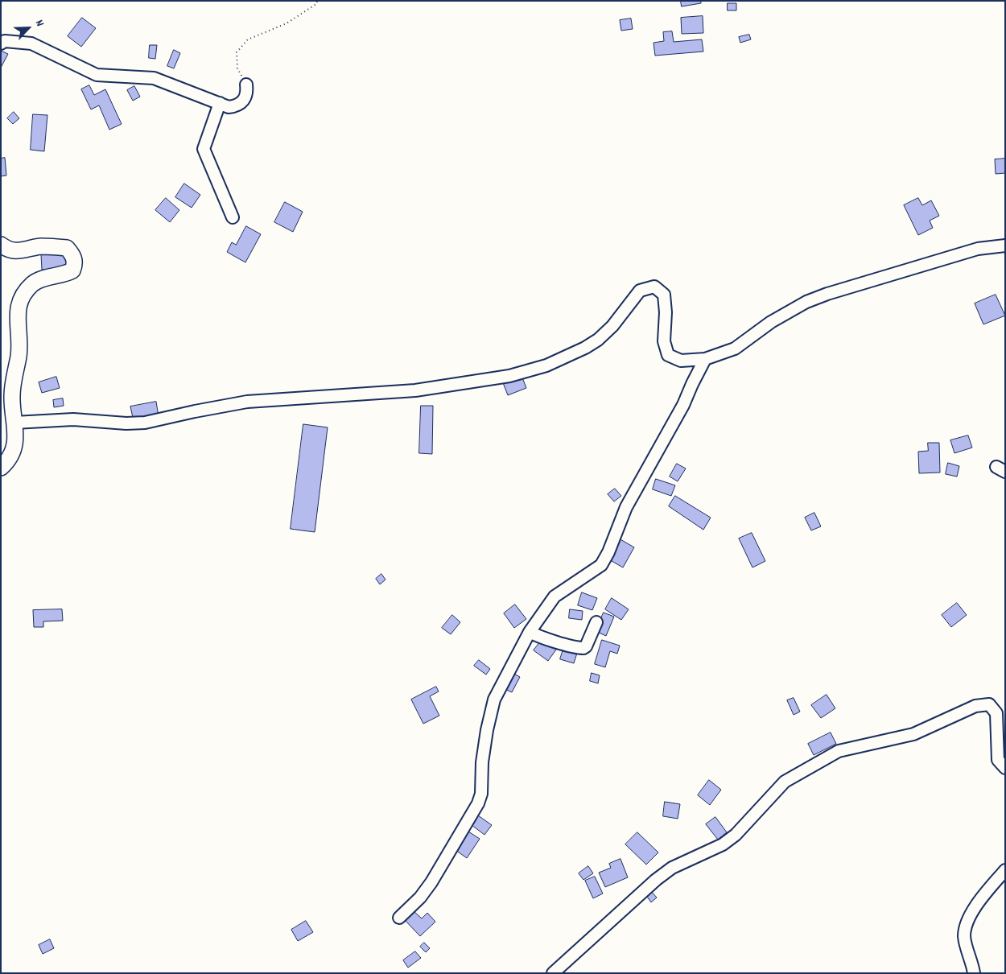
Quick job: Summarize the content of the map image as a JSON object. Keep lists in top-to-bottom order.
{
  "north": "top right"
}
